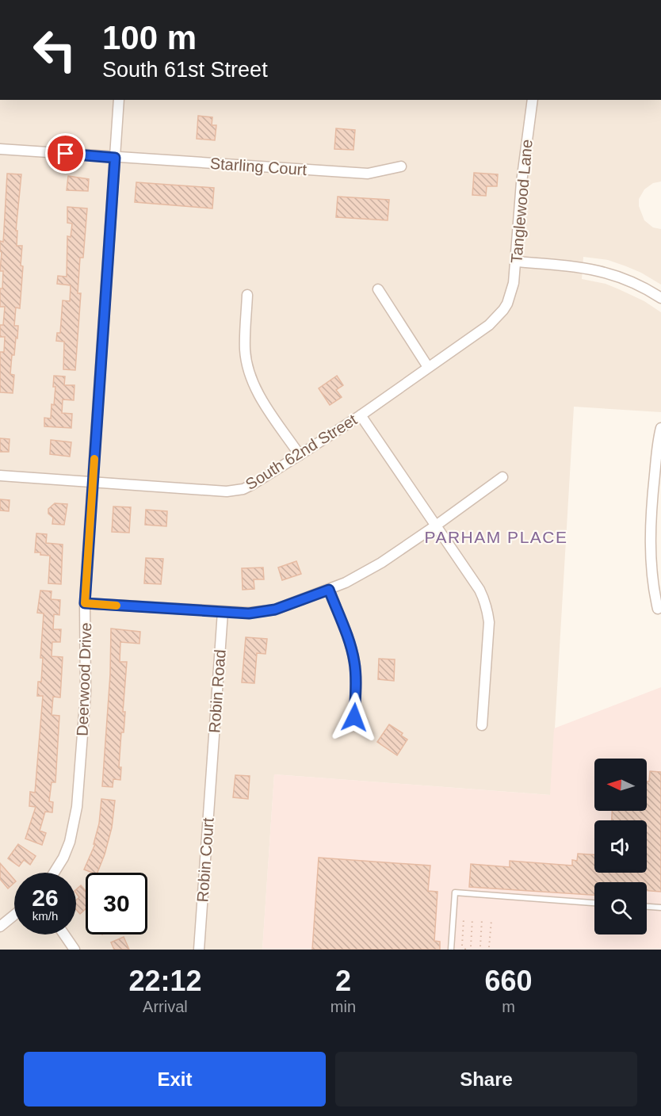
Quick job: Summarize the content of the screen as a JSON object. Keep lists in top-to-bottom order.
{
  "streets": {
    "street": [
      "Starling Court",
      "Tanglewood Lane",
      "South 62nd Street",
      "Deerwood Drive",
      "Robin Road",
      "Robin Court"
    ]
  },
  "crossings": [
    ["Starling Court", "Deerwood Drive"],
    ["Tanglewood Lane", "South 62nd Street"],
    ["South 62nd Street", "Deerwood Drive"],
    ["Robin Road", "Robin Court"]
  ],
  "districts": ["PARHAM PLACE"],
  "north": "left",
  "page": {
    "turn": ["100 m", "South 61st Street"],
    "speed": "26 km/h",
    "limit": "30",
    "eta": [
      "22:12",
      "Arrival",
      "2",
      "min",
      "660",
      "m"
    ],
    "buttons": ["Exit", "Share"]
  }
}
